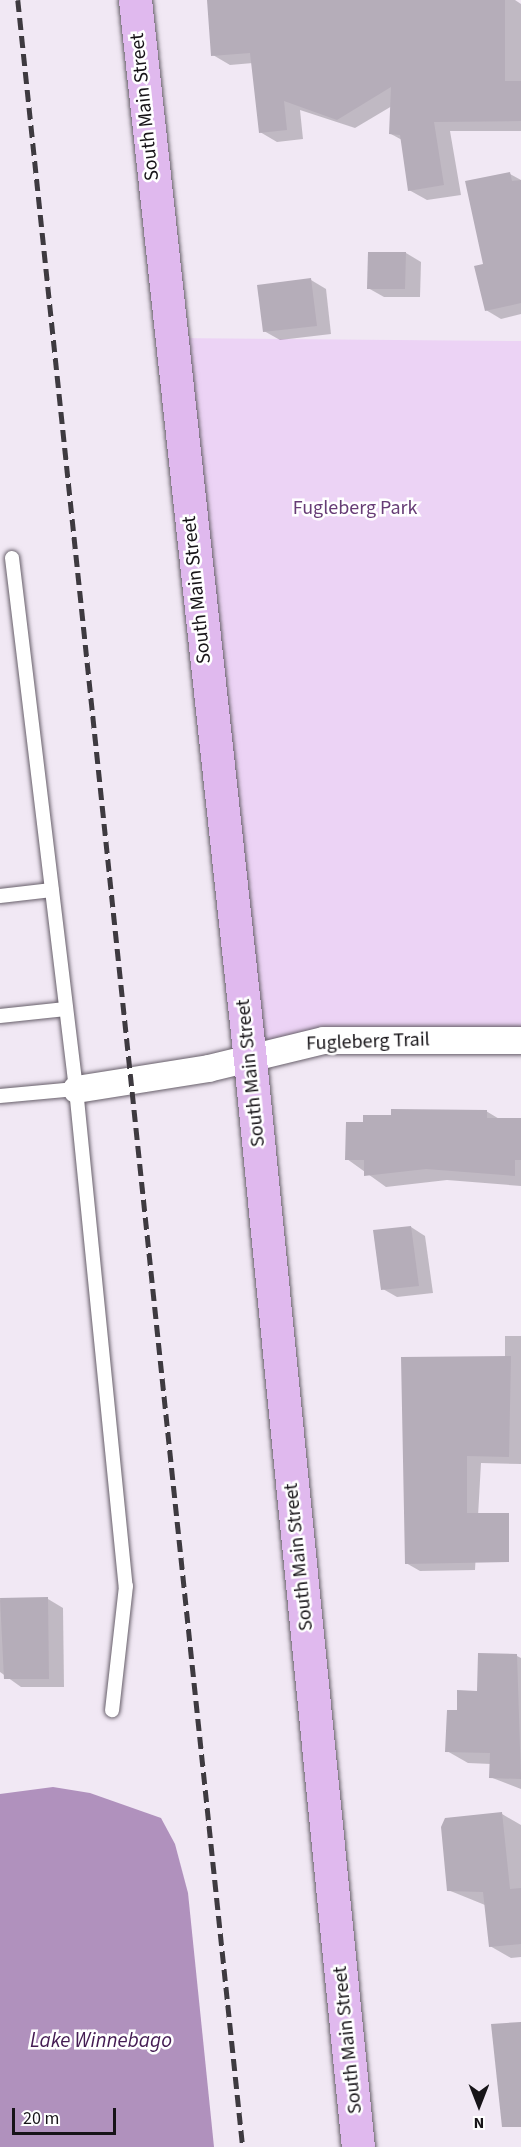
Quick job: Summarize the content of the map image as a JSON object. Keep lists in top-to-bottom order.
{
  "streets": {
    "main road": ["South Main Street"],
    "street": ["Fugleberg Trail"]
  },
  "crossings": [
    ["South Main Street", "Fugleberg Trail"]
  ],
  "water": ["Lake Winnebago"],
  "parks": ["Fugleberg Park"],
  "scale_bar": "20 m",
  "north": "bottom"
}
